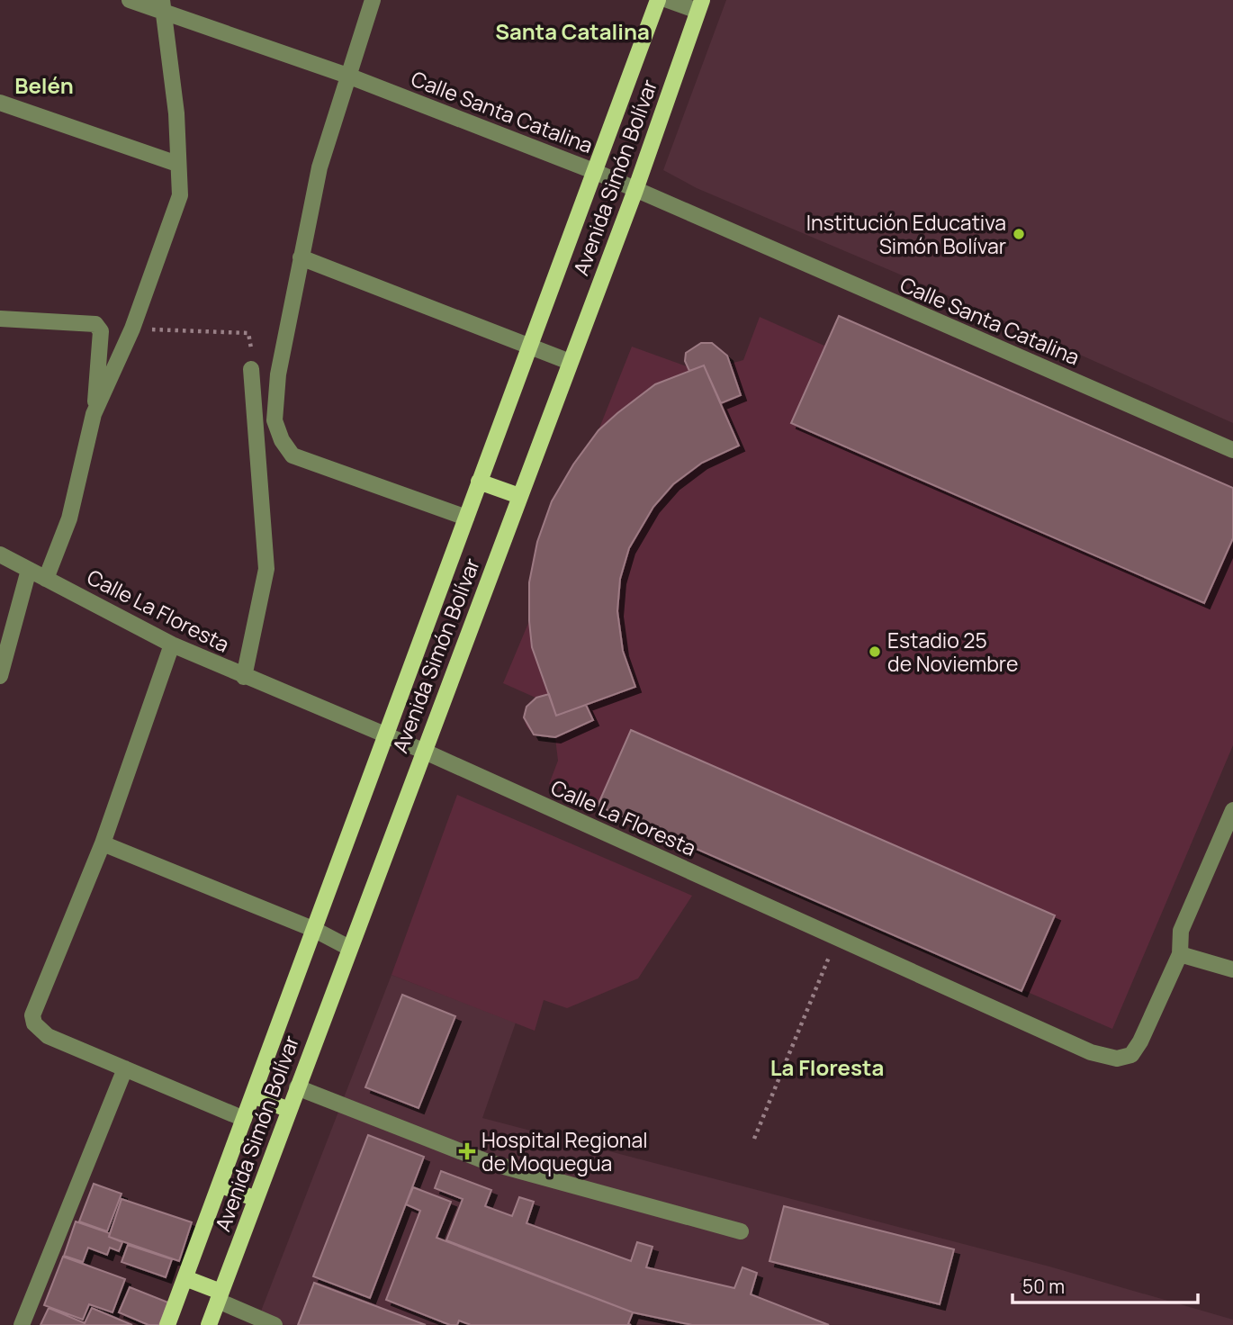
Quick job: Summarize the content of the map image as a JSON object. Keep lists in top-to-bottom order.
{
  "streets": {
    "main road": ["Avenida Simón Bolívar"],
    "street": ["Calle Santa Catalina", "Calle La Floresta"]
  },
  "crossings": [
    ["Calle Santa Catalina", "Avenida Simón Bolívar"],
    ["Avenida Simón Bolívar", "Calle La Floresta"]
  ],
  "districts": ["Santa Catalina", "Belén", "La Floresta"],
  "places": {
    "other": ["Institución Educativa Simón Bolívar", "Estadio 25 de Noviembre"],
    "health": ["Hospital Regional de Moquegua"]
  },
  "scale_bar": "50 m"
}
